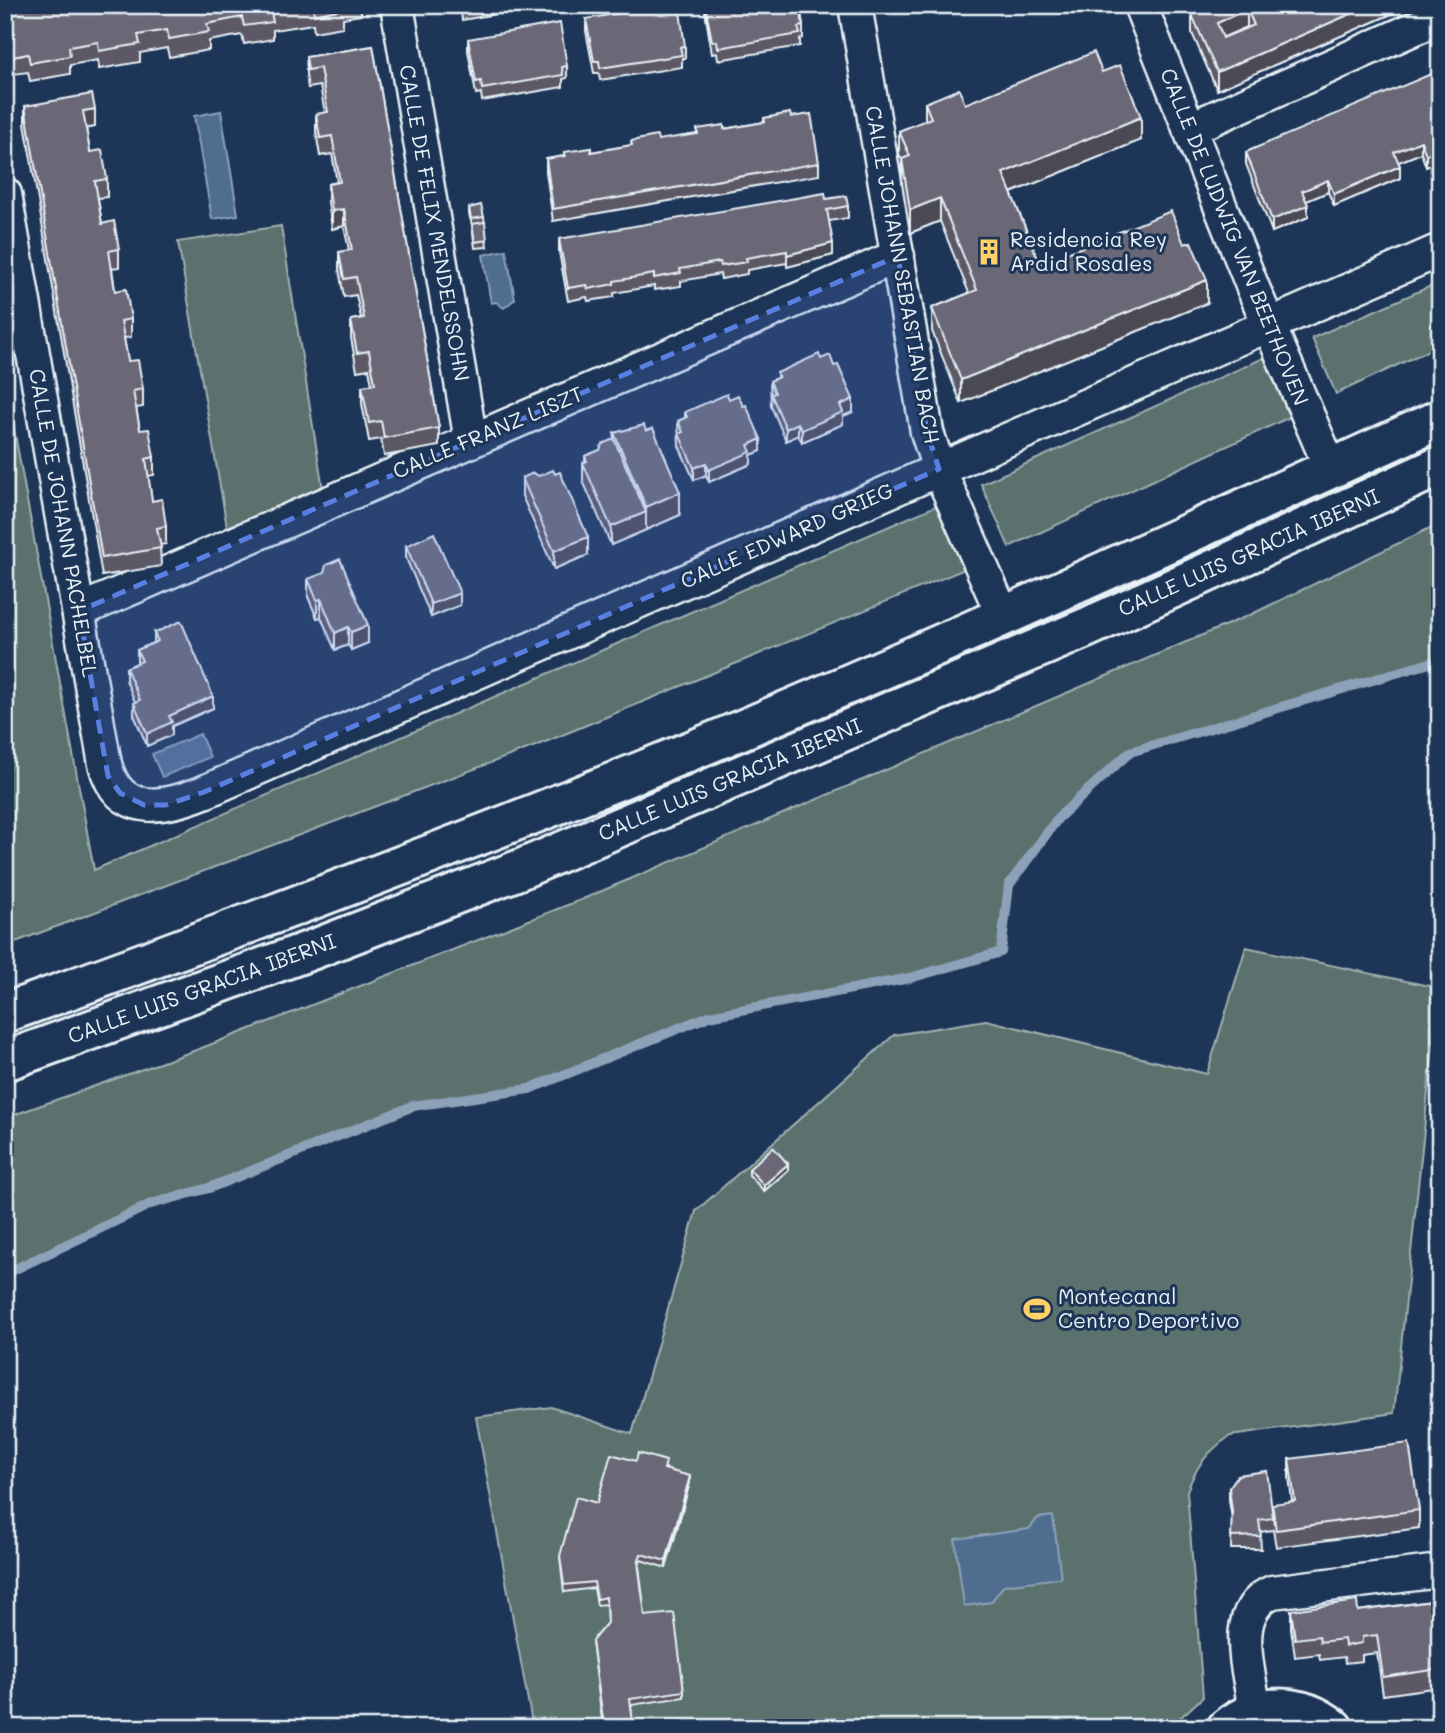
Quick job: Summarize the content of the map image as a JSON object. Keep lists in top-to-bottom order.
{
  "streets": {
    "main road": ["CALLE LUIS GRACIA IBERNI"],
    "street": [
      "CALLE DE FELIX MENDELSSOHN",
      "CALLE DE LUDWIG VAN BEETHOVEN",
      "CALLE JOHANN SEBASTIAN BACH",
      "CALLE FRANZ LISZT",
      "CALLE DE JOHANN PACHELBEL",
      "CALLE EDWARD GRIEG"
    ]
  },
  "crossings": [
    ["CALLE DE FELIX MENDELSSOHN", "CALLE FRANZ LISZT"],
    ["CALLE DE LUDWIG VAN BEETHOVEN", "CALLE EDWARD GRIEG"],
    ["CALLE DE LUDWIG VAN BEETHOVEN", "CALLE LUIS GRACIA IBERNI"],
    ["CALLE JOHANN SEBASTIAN BACH", "CALLE FRANZ LISZT"],
    ["CALLE JOHANN SEBASTIAN BACH", "CALLE EDWARD GRIEG"],
    ["CALLE JOHANN SEBASTIAN BACH", "CALLE LUIS GRACIA IBERNI"],
    ["CALLE FRANZ LISZT", "CALLE DE JOHANN PACHELBEL"],
    ["CALLE DE JOHANN PACHELBEL", "CALLE EDWARD GRIEG"]
  ],
  "places": {
    "building": ["Residencia Rey Ardid Rosales"],
    "sports": ["Montecanal Centro Deportivo"]
  }
}
